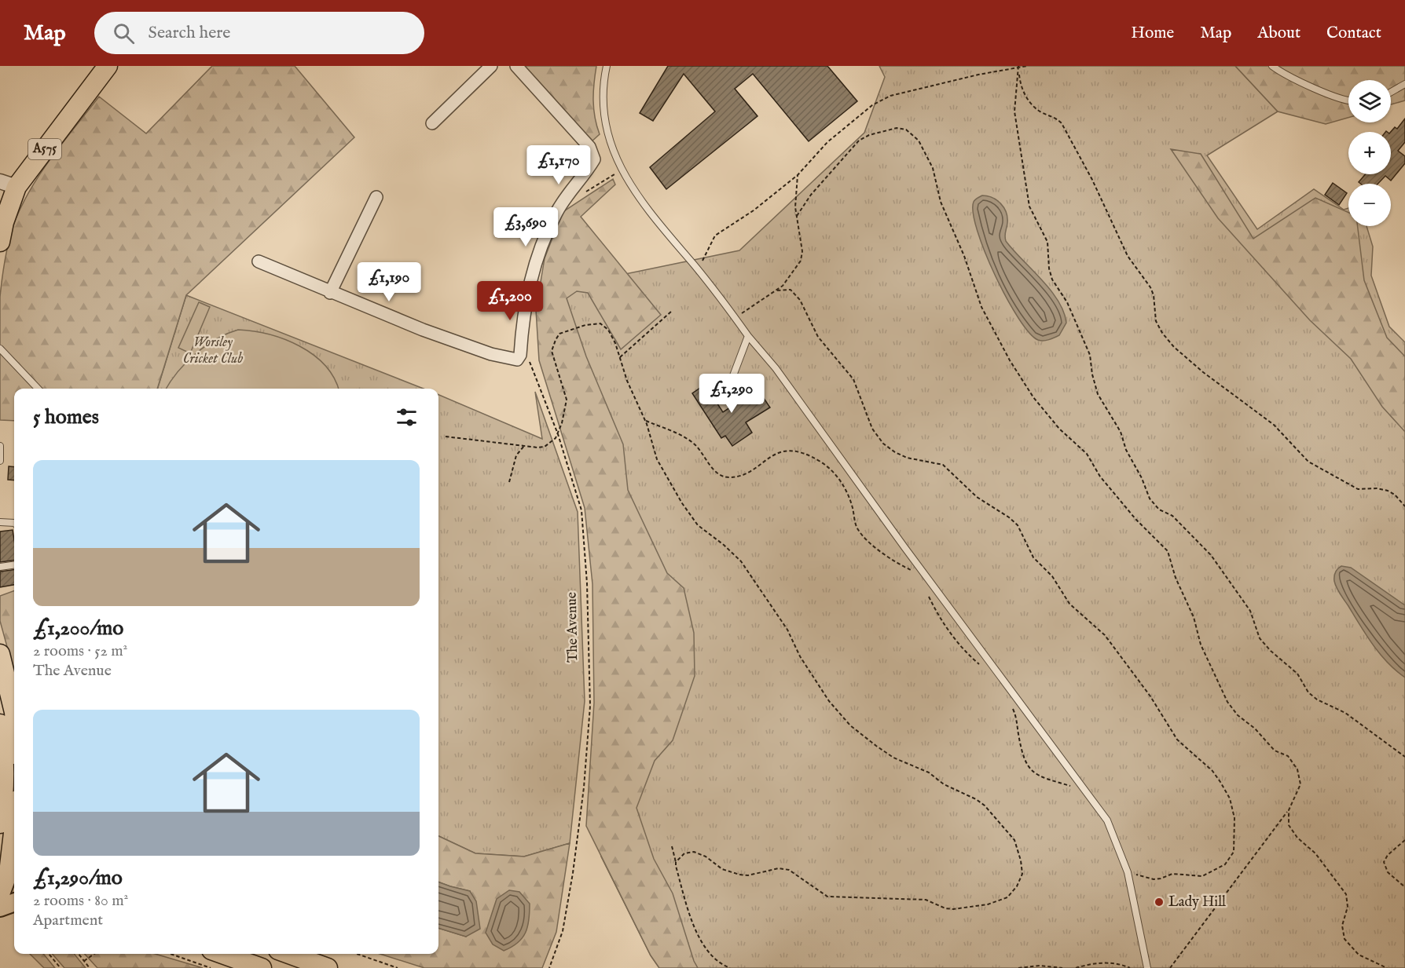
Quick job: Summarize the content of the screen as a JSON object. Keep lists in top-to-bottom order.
{
  "streets": {
    "highway": ["A575"],
    "path": ["The Avenue"]
  },
  "parks": ["Worsley Cricket Club"],
  "places": ["Lady Hill"],
  "page": {
    "header": "Map",
    "search": "Search here",
    "nav": [
      "Home",
      "Map",
      "About",
      "Contact"
    ],
    "map_buttons": ["+", "−"],
    "price": [
      "£1,170",
      "£3,690",
      "£1,190",
      "£1,200",
      "£1,290"
    ],
    "heading": "5 homes",
    "list": [
      {
        "name": "£1,200/mo",
        "note": "2 rooms · 52 m² · The Avenue"
      },
      {
        "name": "£1,290/mo",
        "note": "2 rooms · 80 m² · Apartment"
      }
    ]
  }
}
